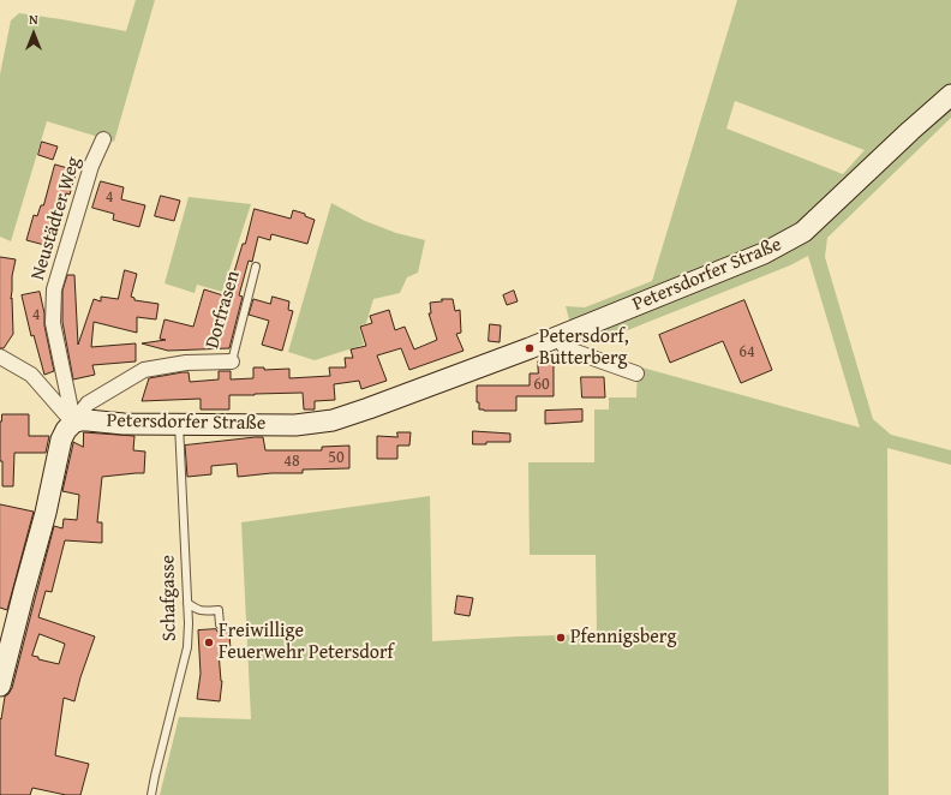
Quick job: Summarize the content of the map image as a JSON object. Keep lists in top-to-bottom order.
{
  "streets": {
    "main road": ["Petersdorfer Straße"],
    "street": ["Neustädter Weg", "Dorfrasen"],
    "lane": ["Schafgasse"]
  },
  "crossings": [
    ["Neustädter Weg", "Petersdorfer Straße"],
    ["Neustädter Weg", "Dorfrasen"],
    ["Petersdorfer Straße", "Dorfrasen"],
    ["Petersdorfer Straße", "Schafgasse"]
  ],
  "places": ["Petersdorf, Butterberg", "Pfennigsberg", "Freiwillige Feuerwehr Petersdorf"],
  "house_numbers": [
    "4",
    "4",
    "64",
    "60",
    "50",
    "48"
  ],
  "north": "top"
}
